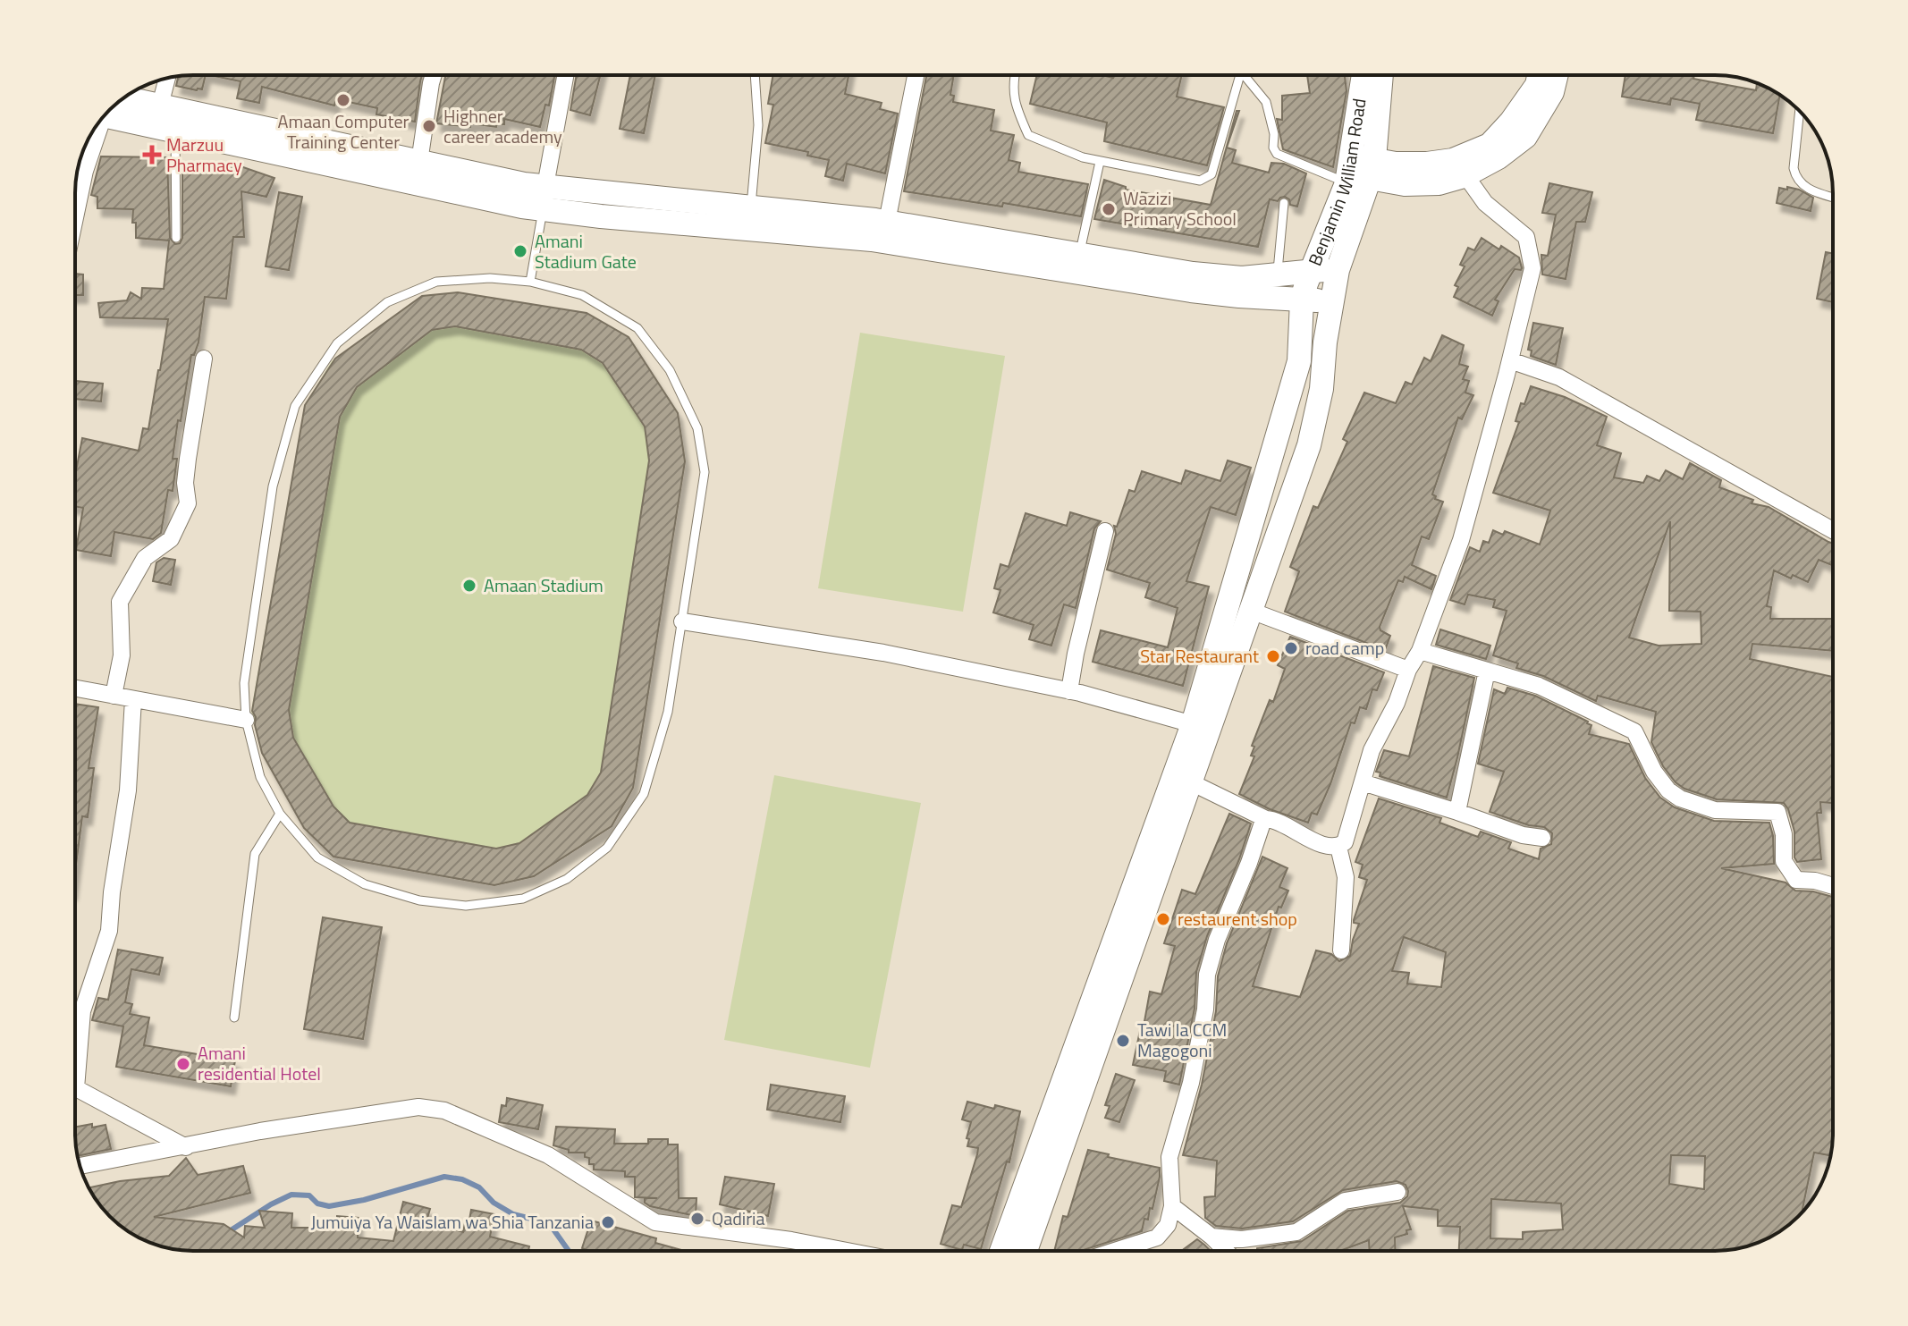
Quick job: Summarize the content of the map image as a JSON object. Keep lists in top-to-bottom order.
{
  "streets": {
    "main road": ["Benjamin William Road"]
  },
  "places": {
    "other": [
      "Amaan Computer Training Center",
      "Highner career academy",
      "Wazizi Primary School",
      "Amani Stadium Gate",
      "Amaan Stadium",
      "road camp",
      "Star Restaurant",
      "restaurent shop",
      "Tawi la CCM Magogoni",
      "Amani residential Hotel",
      "Qadiria",
      "Jumuiya Ya Waislam wa Shia Tanzania"
    ],
    "health": ["Marzuu Pharmacy"]
  }
}
